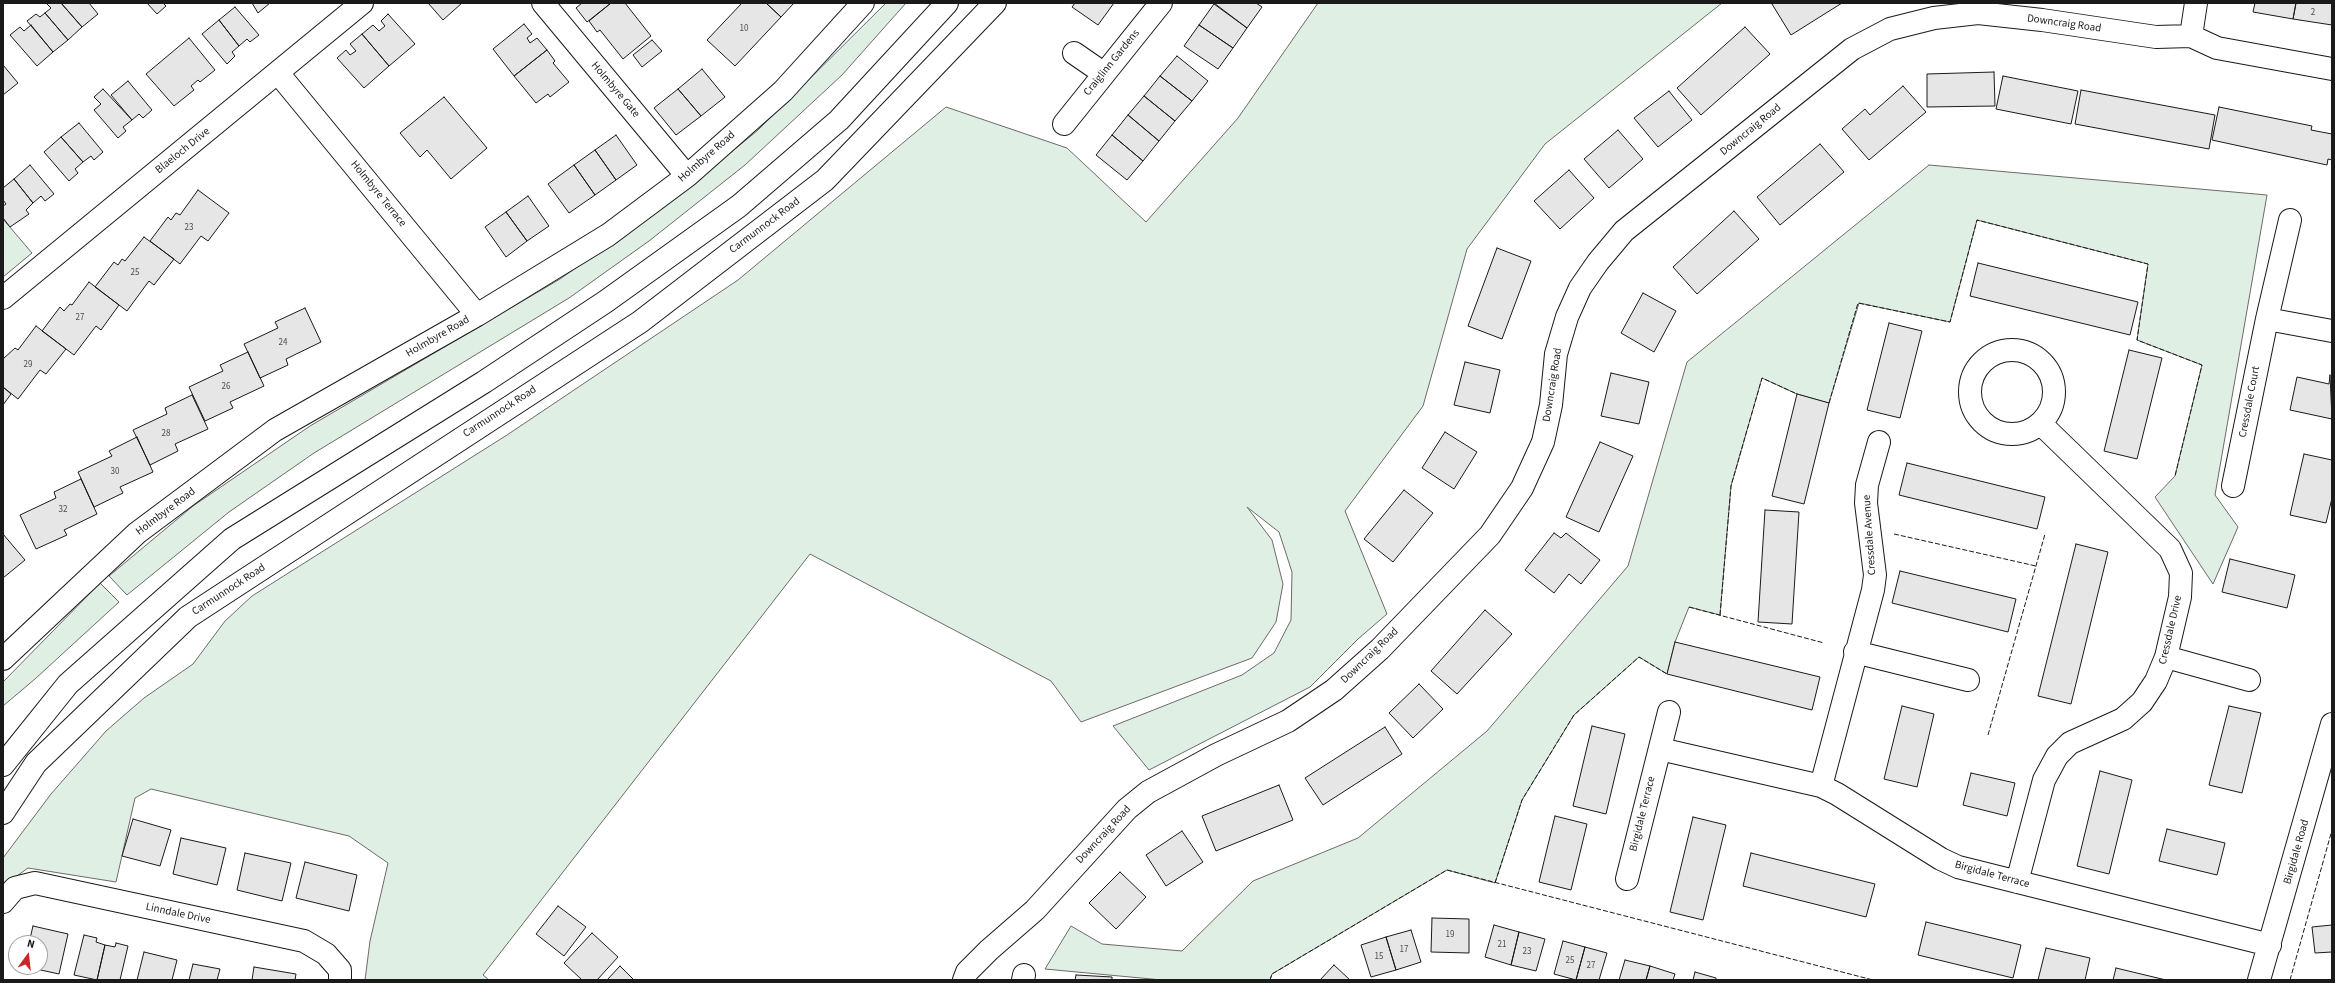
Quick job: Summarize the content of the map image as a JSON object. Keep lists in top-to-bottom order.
{
  "streets": {
    "street": [
      "Downcraig Road",
      "Craiglinn Gardens",
      "Holmbyre Gate",
      "Blaeloch Drive",
      "Holmbyre Road",
      "Holmbyre Terrace",
      "Carmunnock Road",
      "Cressdale Court",
      "Cressdale Avenue",
      "Cressdale Drive",
      "Birgidale Terrace",
      "Birgidale Road",
      "Linndale Drive"
    ]
  },
  "crossings": [
    ["Holmbyre Gate", "Holmbyre Road"],
    ["Blaeloch Drive", "Holmbyre Terrace"],
    ["Holmbyre Road", "Holmbyre Terrace"],
    ["Cressdale Avenue", "Birgidale Terrace"],
    ["Cressdale Drive", "Birgidale Terrace"],
    ["Birgidale Terrace", "Birgidale Road"]
  ],
  "house_numbers": [
    "2",
    "10",
    "23",
    "25",
    "27",
    "24",
    "29",
    "26",
    "28",
    "30",
    "32",
    "19",
    "21",
    "17",
    "23",
    "15",
    "25",
    "27"
  ],
  "north": "top"
}
